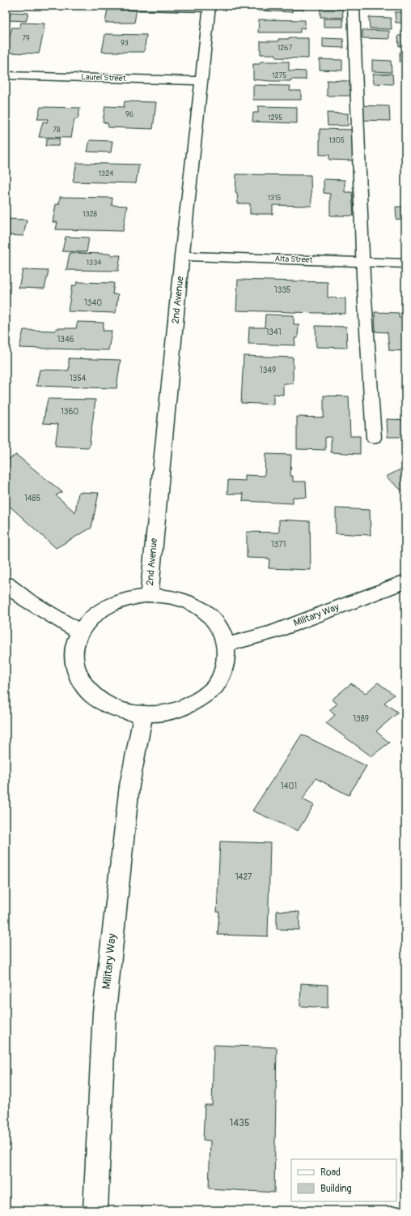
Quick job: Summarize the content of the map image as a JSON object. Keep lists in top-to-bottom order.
{
  "streets": {
    "street": [
      "Laurel Street",
      "Alta Street",
      "2nd Avenue",
      "Military Way"
    ]
  },
  "crossings": [
    ["Laurel Street", "2nd Avenue"],
    ["Alta Street", "2nd Avenue"]
  ],
  "house_numbers": [
    "79",
    "93",
    "1267",
    "1275",
    "96",
    "1295",
    "78",
    "1305",
    "1324",
    "1315",
    "1328",
    "1334",
    "1335",
    "1340",
    "1341",
    "1346",
    "1349",
    "1354",
    "1360",
    "1485",
    "1371",
    "1389",
    "1401",
    "1427",
    "1435"
  ],
  "legend": ["Road", "Building"]
}
